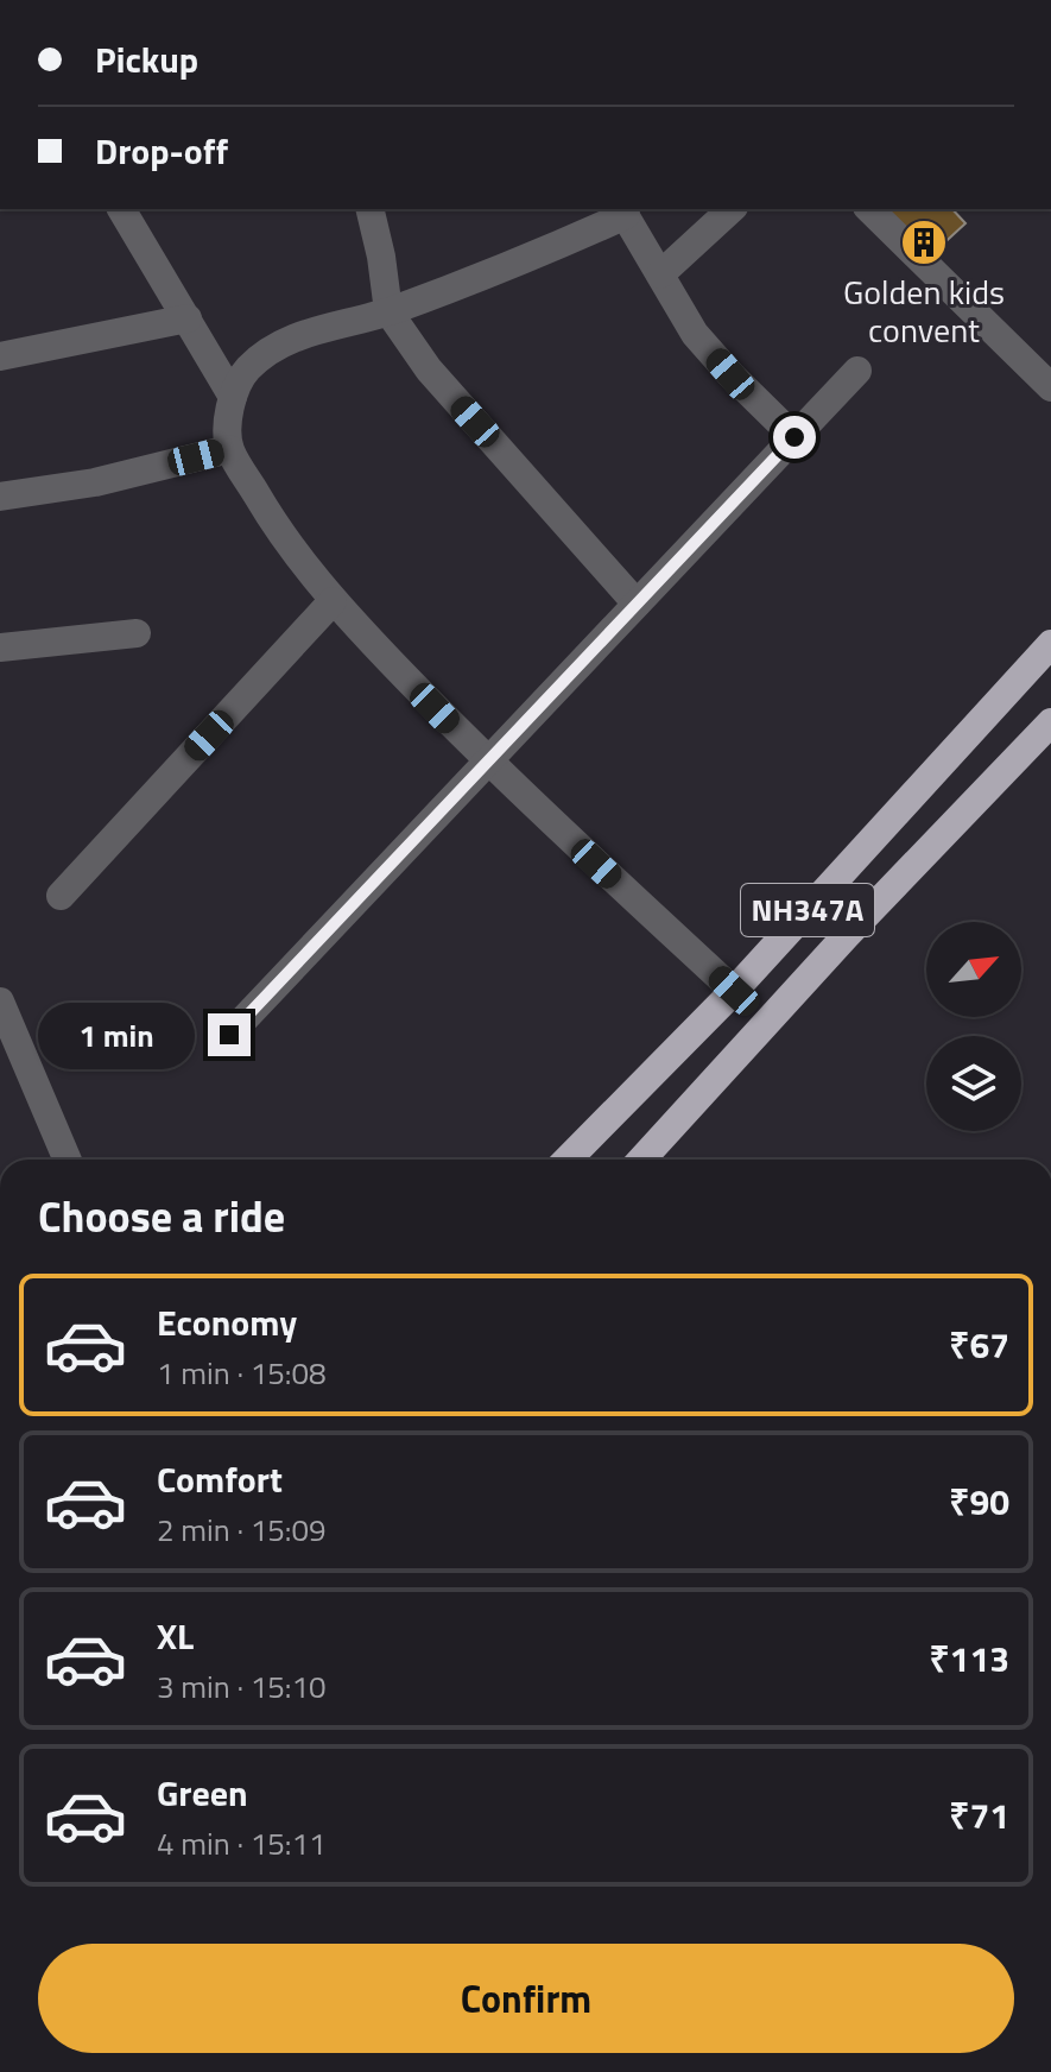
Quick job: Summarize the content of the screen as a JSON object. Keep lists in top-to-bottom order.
{
  "streets": {
    "highway": ["NH347A"]
  },
  "places": {
    "building": ["Golden kids convent"]
  },
  "north": "top right",
  "page": {
    "banner": ["Pickup", "Drop-off"],
    "bubble": "1 min",
    "heading": "Choose a ride",
    "list": [
      {
        "name": "Economy",
        "note": "1 min · 15:08",
        "value": "₹67"
      },
      {
        "name": "Comfort",
        "note": "2 min · 15:09",
        "value": "₹90"
      },
      {
        "name": "XL",
        "note": "3 min · 15:10",
        "value": "₹113"
      },
      {
        "name": "Green",
        "note": "4 min · 15:11",
        "value": "₹71"
      }
    ],
    "buttons": "Confirm"
  }
}
